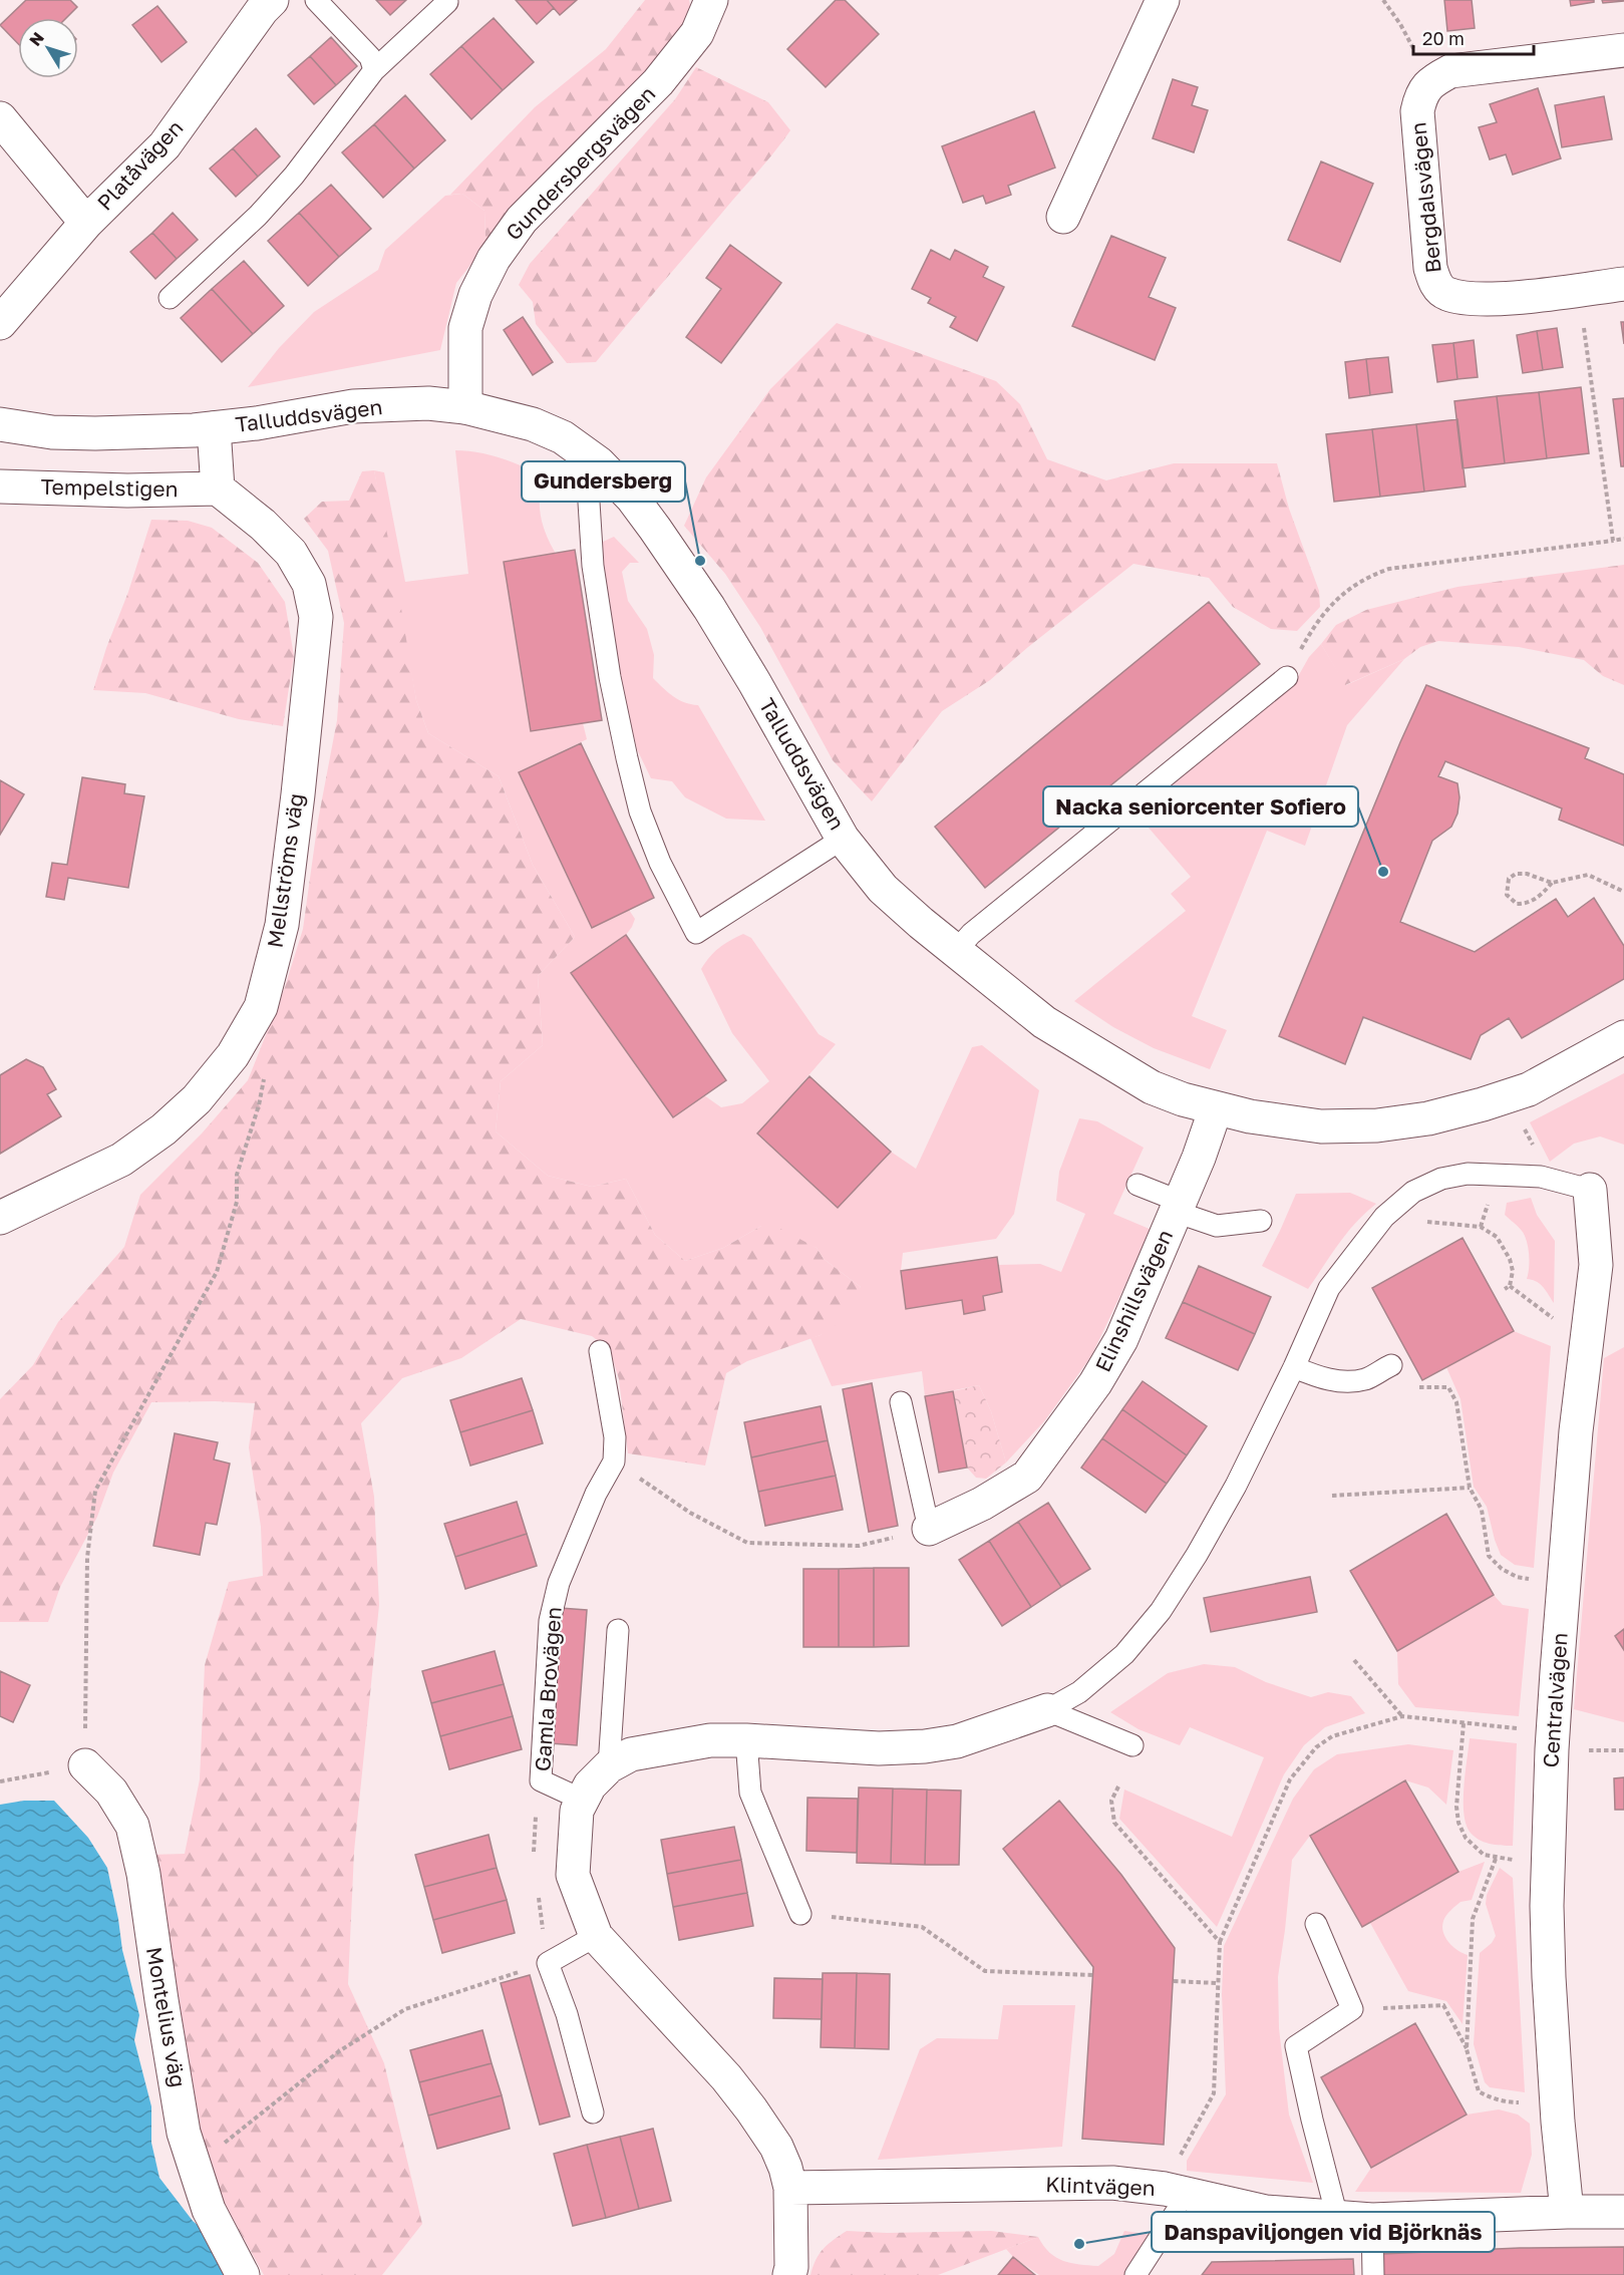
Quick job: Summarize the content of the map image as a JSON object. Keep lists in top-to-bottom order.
{
  "streets": {
    "street": [
      "Gundersbergsvägen",
      "Platåvägen",
      "Bergdalsvägen",
      "Talluddsvägen",
      "Tempelstigen",
      "Mellströms väg",
      "Elinshillsvägen",
      "Centralvägen",
      "Montelius väg",
      "Klintvägen"
    ],
    "lane": ["Gamla Brovägen"]
  },
  "crossings": [
    ["Gundersbergsvägen", "Talluddsvägen"],
    ["Talluddsvägen", "Elinshillsvägen"],
    ["Tempelstigen", "Mellströms väg"],
    ["Centralvägen", "Klintvägen"]
  ],
  "places": ["Gundersberg", "Nacka seniorcenter Sofiero", "Danspaviljongen vid Björknäs"],
  "scale_bar": "20 m",
  "north": "top left"
}
